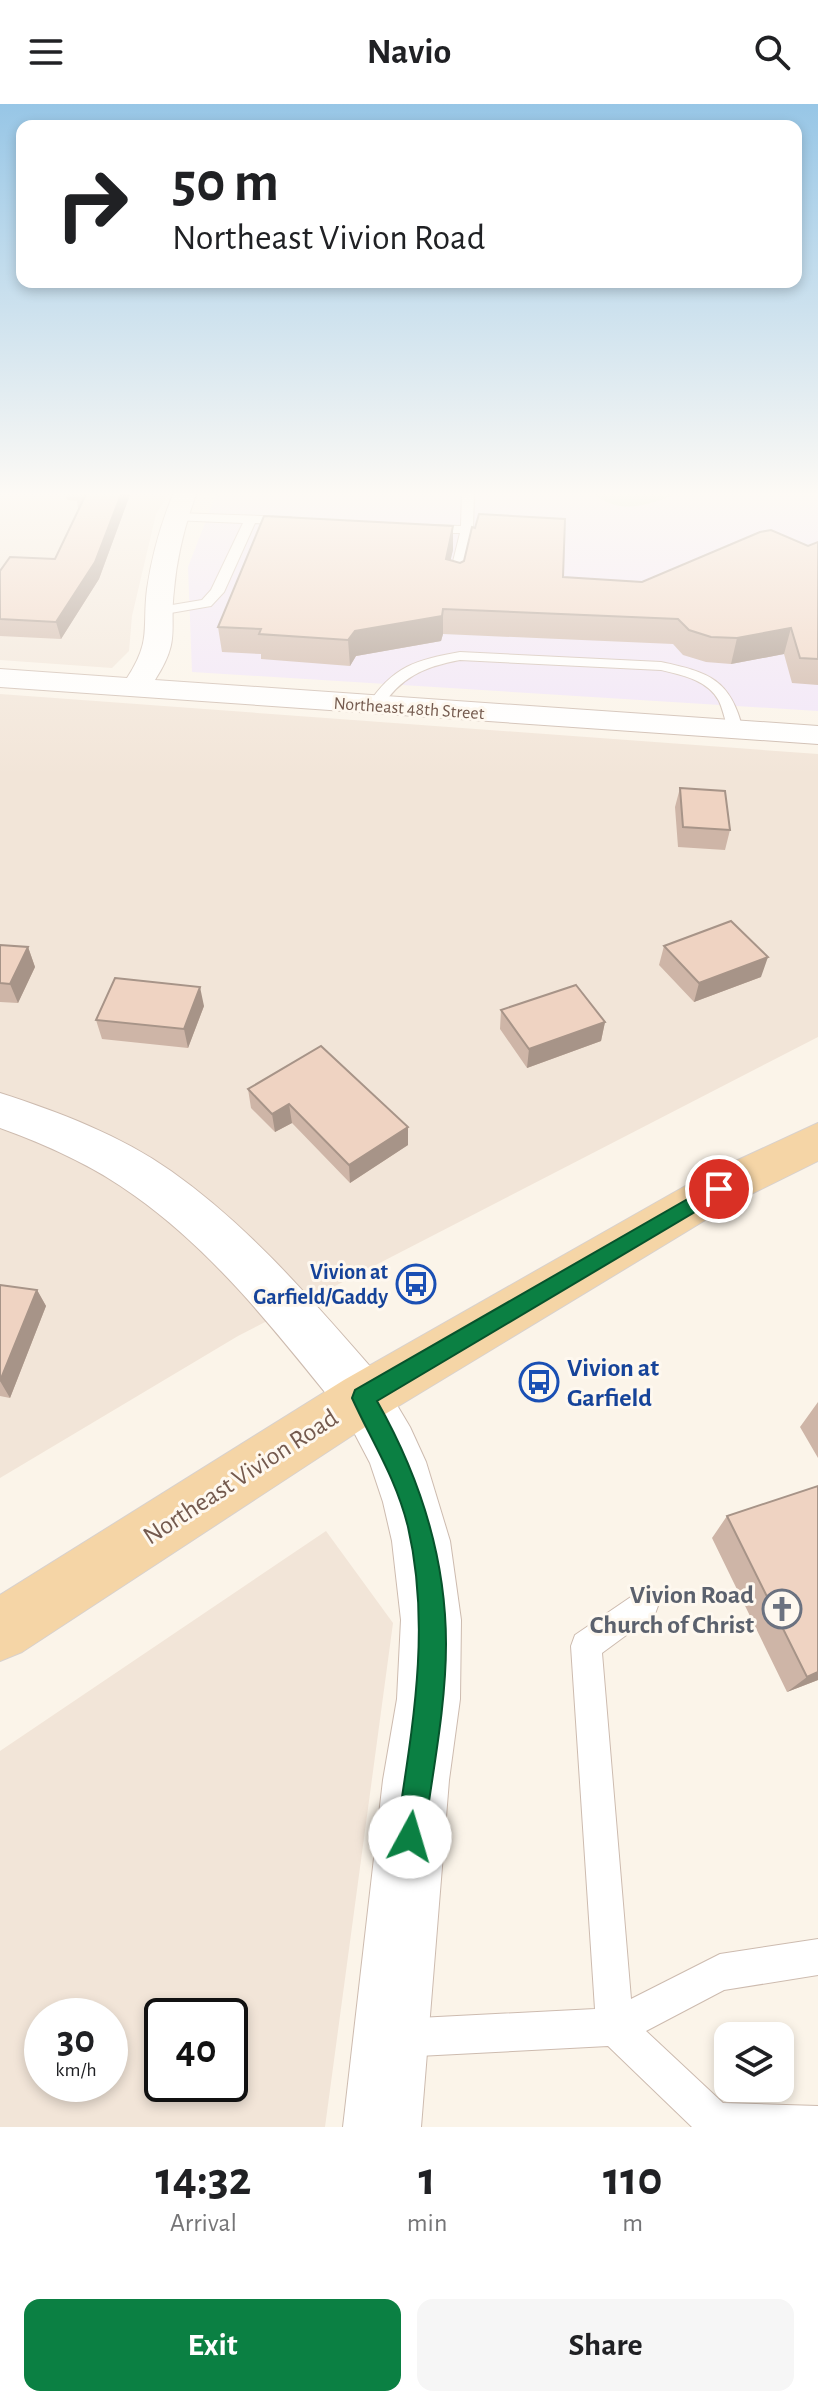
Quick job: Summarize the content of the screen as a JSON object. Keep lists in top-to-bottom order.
{
  "streets": {
    "main road": ["Northeast Vivion Road"],
    "street": ["Northeast 48th Street"]
  },
  "places": {
    "bus stop": ["Vivion at Garfield/Gaddy", "Vivion at Garfield"],
    "church": ["Vivion Road Church of Christ"]
  },
  "page": {
    "header": "Navio",
    "turn": ["50 m", "Northeast Vivion Road"],
    "speed": "30 km/h",
    "limit": "40",
    "eta": [
      "14:32",
      "Arrival",
      "1",
      "min",
      "110",
      "m"
    ],
    "buttons": ["Exit", "Share"]
  }
}
